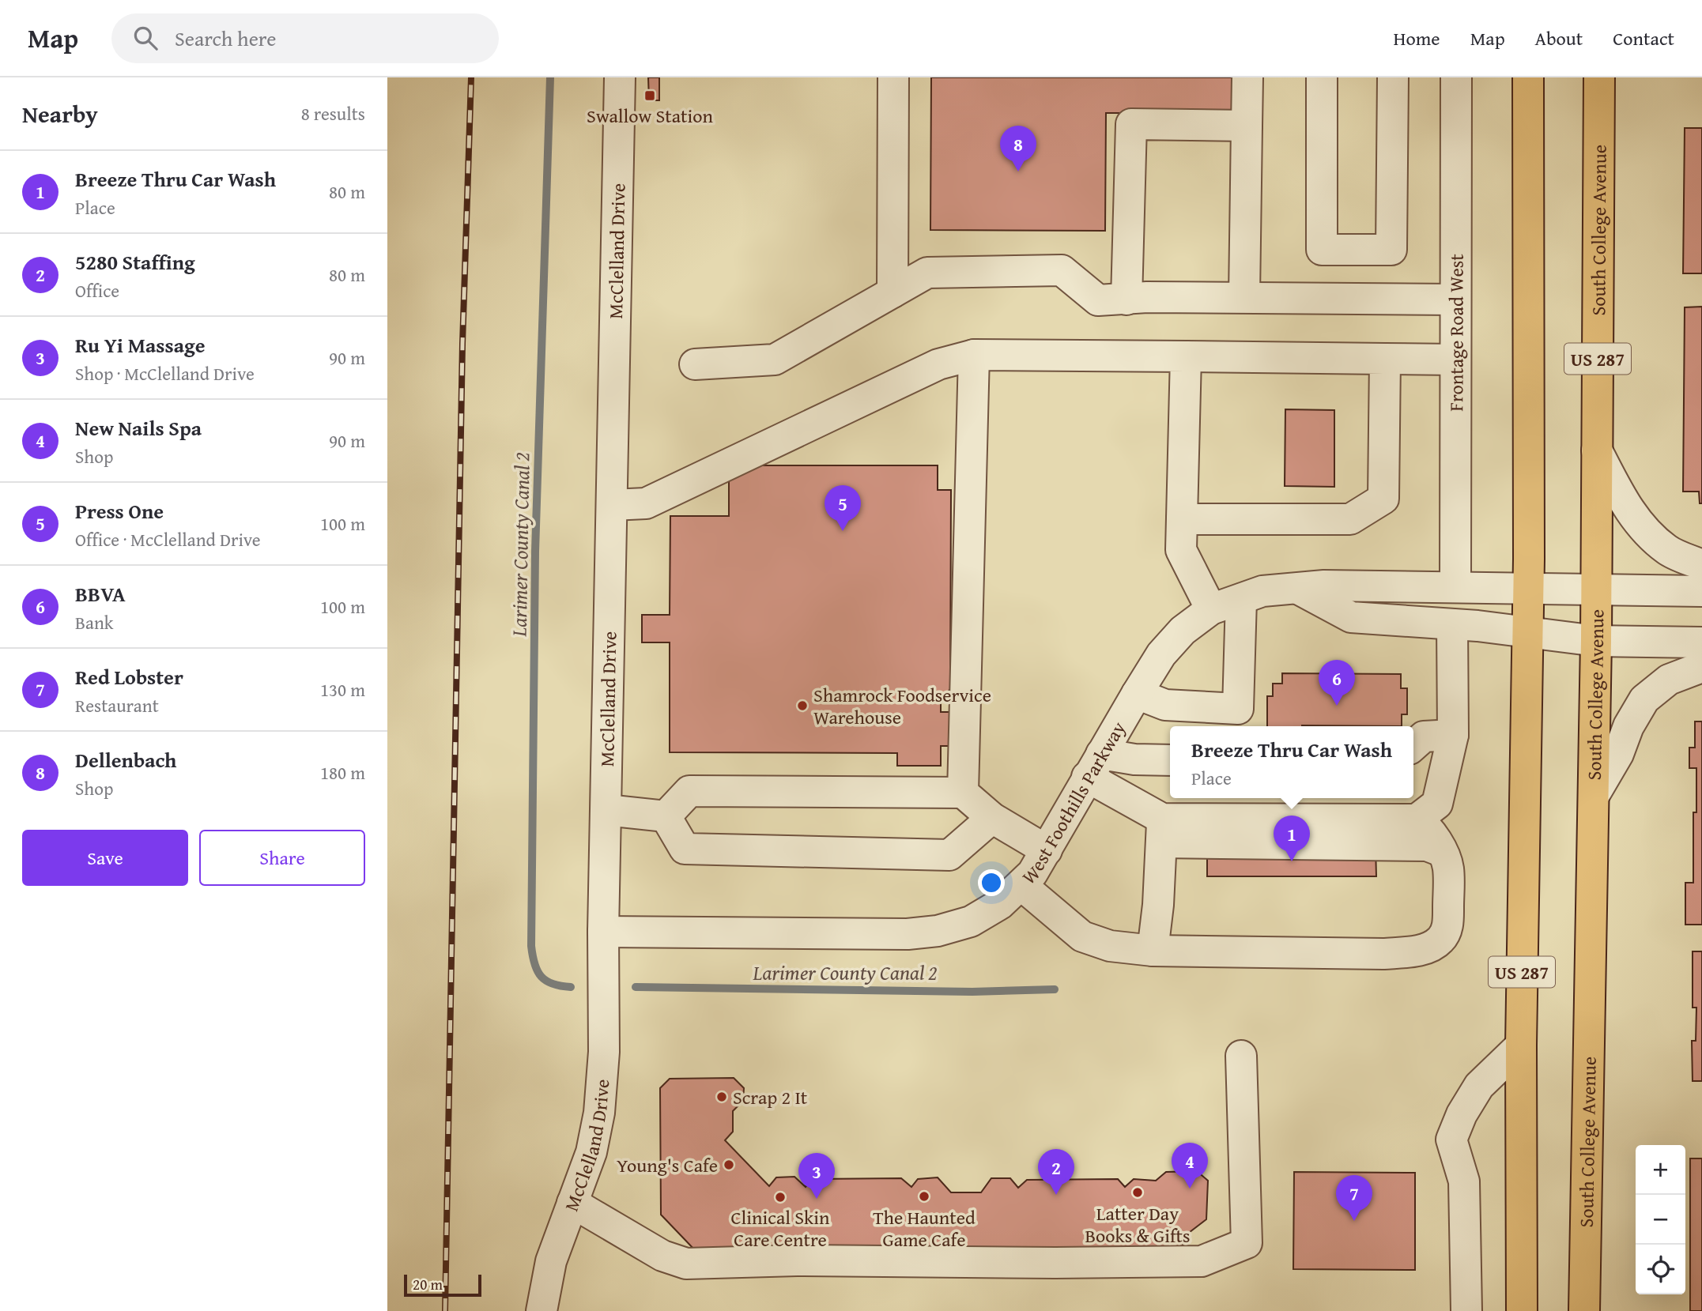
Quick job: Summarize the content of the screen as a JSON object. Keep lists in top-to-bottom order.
{
  "streets": {
    "highway": ["South College Avenue", "US 287"],
    "street": ["McClelland Drive", "Frontage Road West", "West Foothills Parkway"]
  },
  "crossings": [
    ["South College Avenue", "West Foothills Parkway"],
    ["McClelland Drive", "West Foothills Parkway"],
    ["Frontage Road West", "West Foothills Parkway"],
    ["US 287", "West Foothills Parkway"]
  ],
  "water": ["Larimer County Canal 2"],
  "places": {
    "transit": ["Swallow Station"],
    "other": [
      "Shamrock Foodservice Warehouse",
      "Scrap 2 It",
      "Young's Cafe",
      "Latter Day Books & Gifts",
      "The Haunted Game Cafe",
      "Clinical Skin Care Centre"
    ]
  },
  "scale_bar": "20 m",
  "page": {
    "header": "Map",
    "search": "Search here",
    "nav": [
      "Home",
      "Map",
      "About",
      "Contact"
    ],
    "heading": ["Nearby", "8 results"],
    "pins": [
      "8",
      "5",
      "6",
      "1",
      "4",
      "2",
      "3",
      "7"
    ],
    "list": [
      {
        "mark": "1",
        "name": "Breeze Thru Car Wash",
        "note": "Place",
        "value": "80 m"
      },
      {
        "mark": "2",
        "name": "5280 Staffing",
        "note": "Office",
        "value": "80 m"
      },
      {
        "mark": "3",
        "name": "Ru Yi Massage",
        "note": "Shop · McClelland Drive",
        "value": "90 m"
      },
      {
        "mark": "4",
        "name": "New Nails Spa",
        "note": "Shop",
        "value": "90 m"
      },
      {
        "mark": "5",
        "name": "Press One",
        "note": "Office · McClelland Drive",
        "value": "100 m"
      },
      {
        "mark": "6",
        "name": "BBVA",
        "note": "Bank",
        "value": "100 m"
      },
      {
        "mark": "7",
        "name": "Red Lobster",
        "note": "Restaurant",
        "value": "130 m"
      },
      {
        "mark": "8",
        "name": "Dellenbach",
        "note": "Shop",
        "value": "180 m"
      }
    ],
    "popup": ["Breeze Thru Car Wash", "Place"],
    "buttons": ["Save", "Share"],
    "map_buttons": ["+", "−"],
    "scale": "20 m"
  }
}
